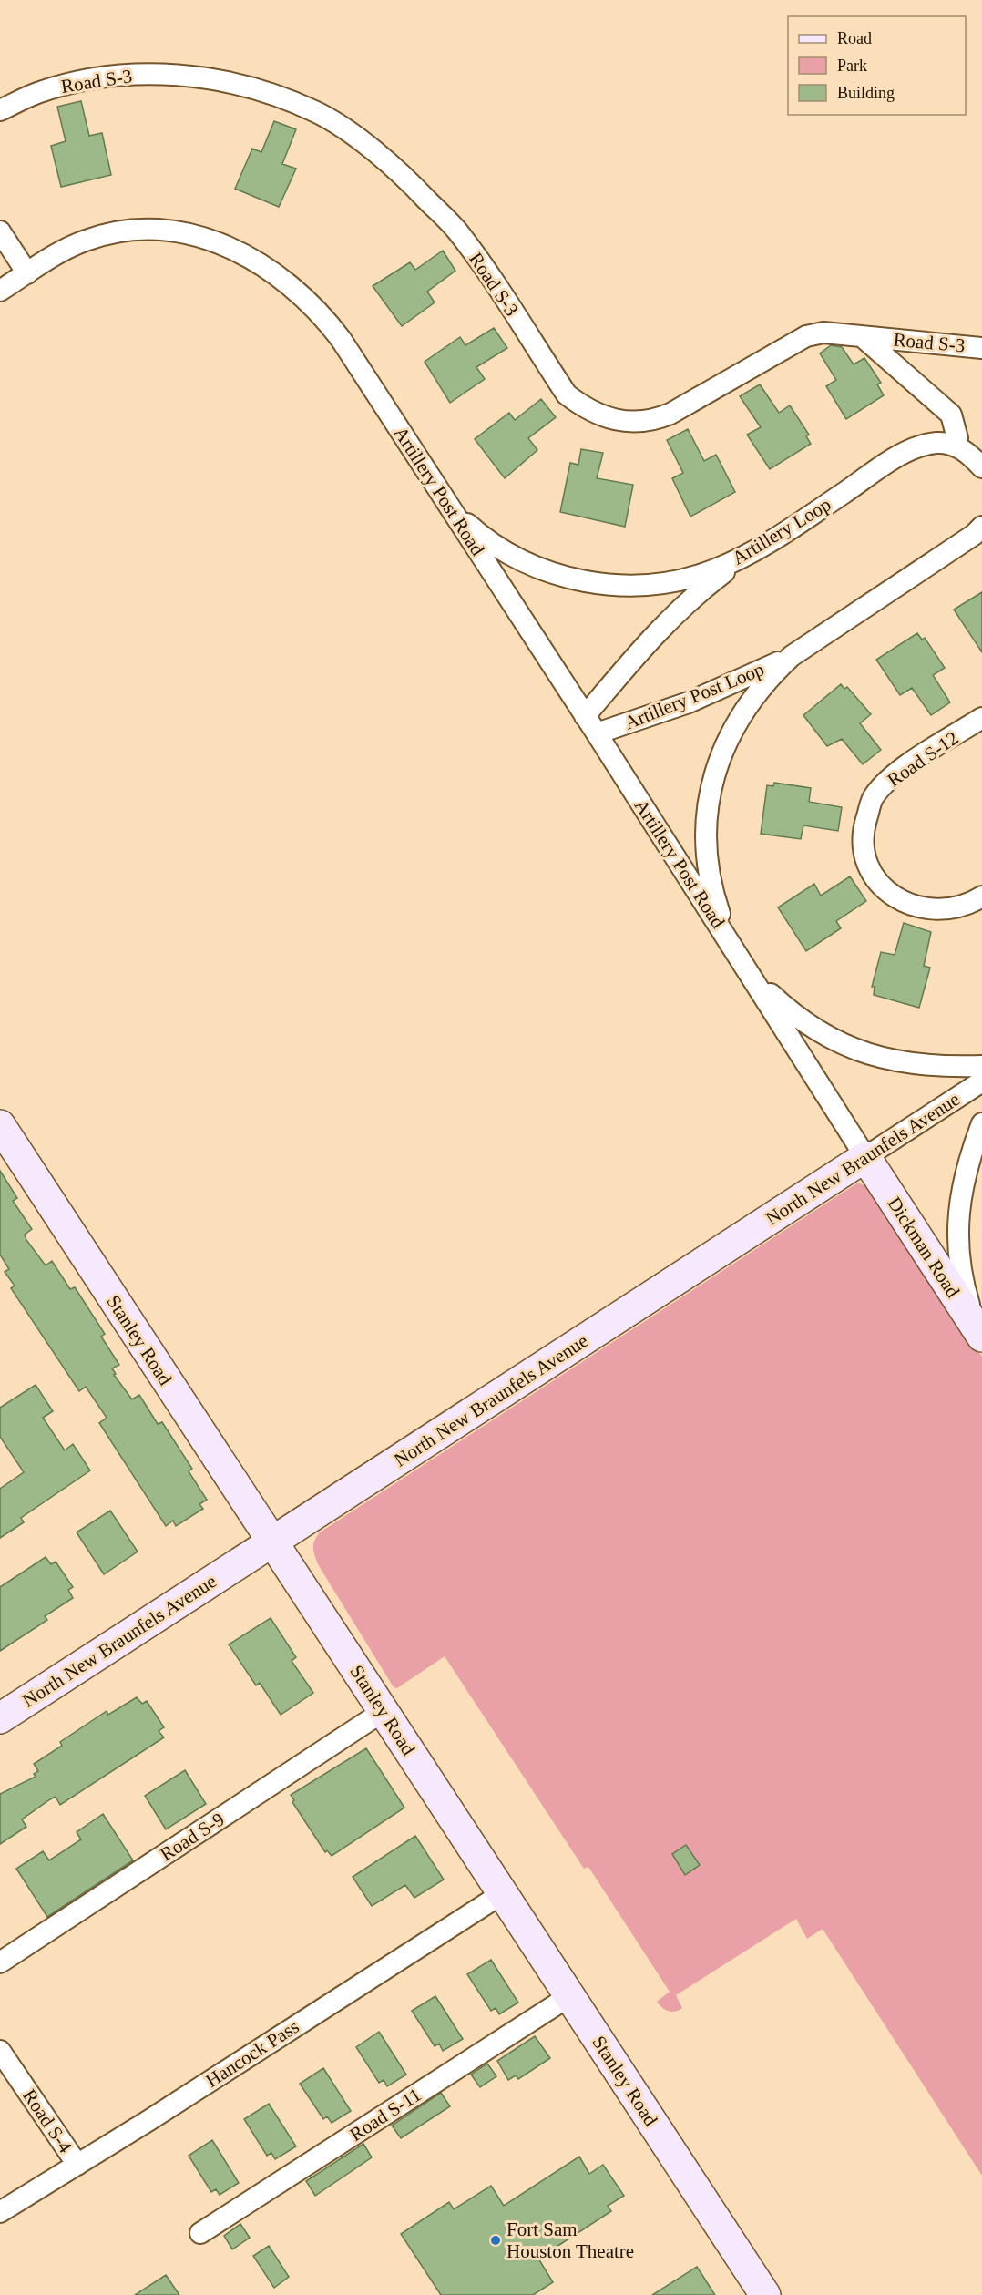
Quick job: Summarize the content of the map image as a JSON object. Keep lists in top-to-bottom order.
{
  "streets": {
    "street": [
      "Road S-3",
      "Artillery Post Road",
      "Artillery Loop",
      "Artillery Post Loop",
      "Road S-12",
      "North New Braunfels Avenue",
      "Dickman Road",
      "Stanley Road",
      "Road S-9",
      "Hancock Pass",
      "Road S-11",
      "Road S-4"
    ]
  },
  "crossings": [
    ["Artillery Post Road", "Artillery Loop"],
    ["Artillery Post Road", "Artillery Post Loop"],
    ["Artillery Post Road", "North New Braunfels Avenue"],
    ["Artillery Post Road", "Dickman Road"],
    ["Artillery Loop", "Artillery Post Loop"],
    ["North New Braunfels Avenue", "Dickman Road"],
    ["North New Braunfels Avenue", "Stanley Road"],
    ["Stanley Road", "Road S-9"],
    ["Stanley Road", "Hancock Pass"],
    ["Stanley Road", "Road S-11"],
    ["Hancock Pass", "Road S-4"]
  ],
  "places": ["Fort Sam Houston Theatre"],
  "legend": ["Road", "Park", "Building"]
}
